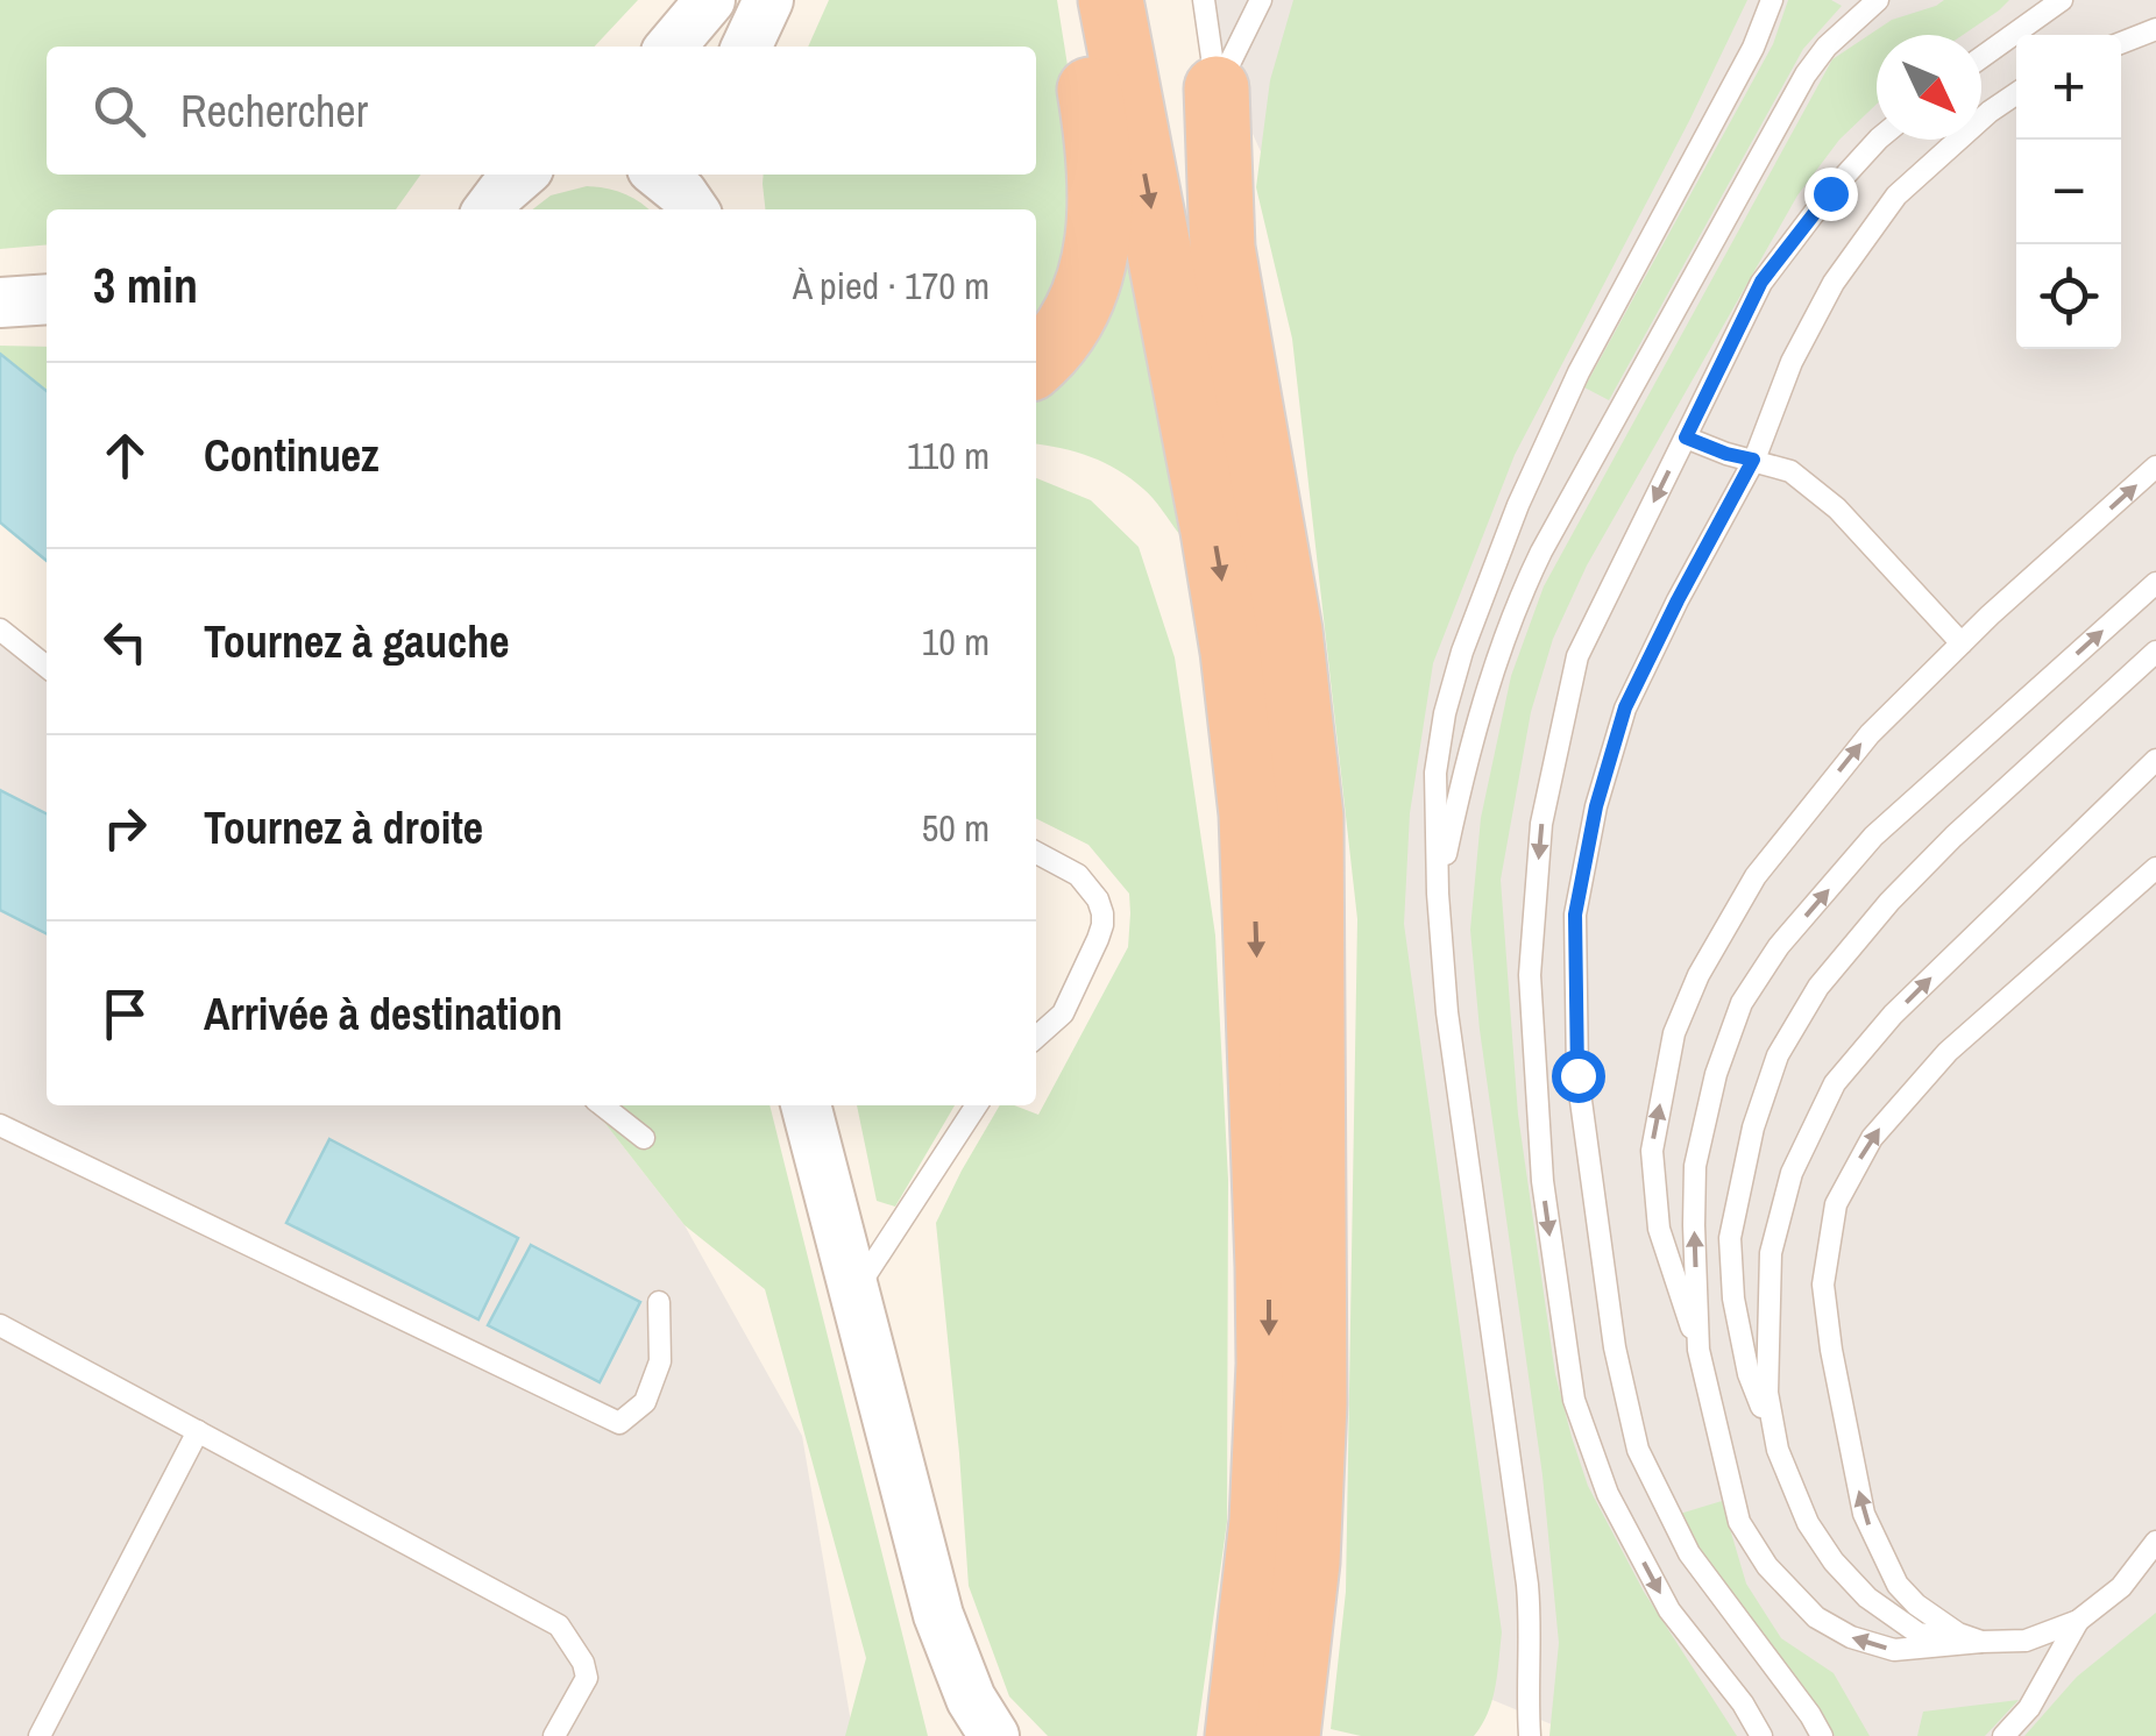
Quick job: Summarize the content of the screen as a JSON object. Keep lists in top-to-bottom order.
{
  "north": "bottom right",
  "page": {
    "map_buttons": ["+", "−"],
    "search": "Rechercher",
    "heading": ["3 min", "À pied · 170 m"],
    "list": [
      ["Continuez", "110 m"],
      ["Tournez à gauche", "10 m"],
      ["Tournez à droite", "50 m"],
      "Arrivée à destination"
    ]
  }
}
